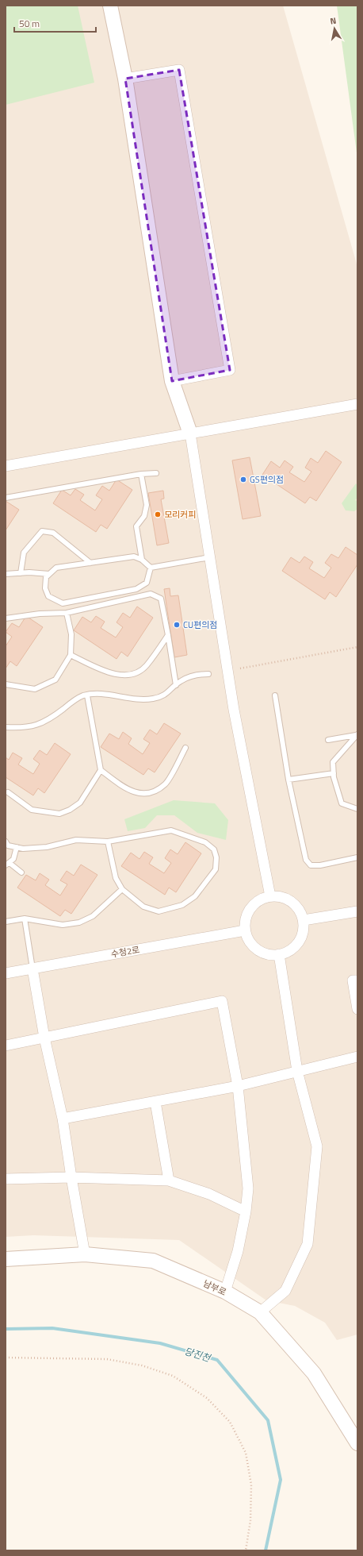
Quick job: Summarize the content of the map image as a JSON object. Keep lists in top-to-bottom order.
{
  "streets": {
    "main road": ["남부로"],
    "street": ["수청2로"]
  },
  "water": ["당진천"],
  "places": ["GS편의점", "모리커피", "CU편의점"],
  "scale_bar": "50 m",
  "north": "top"
}
